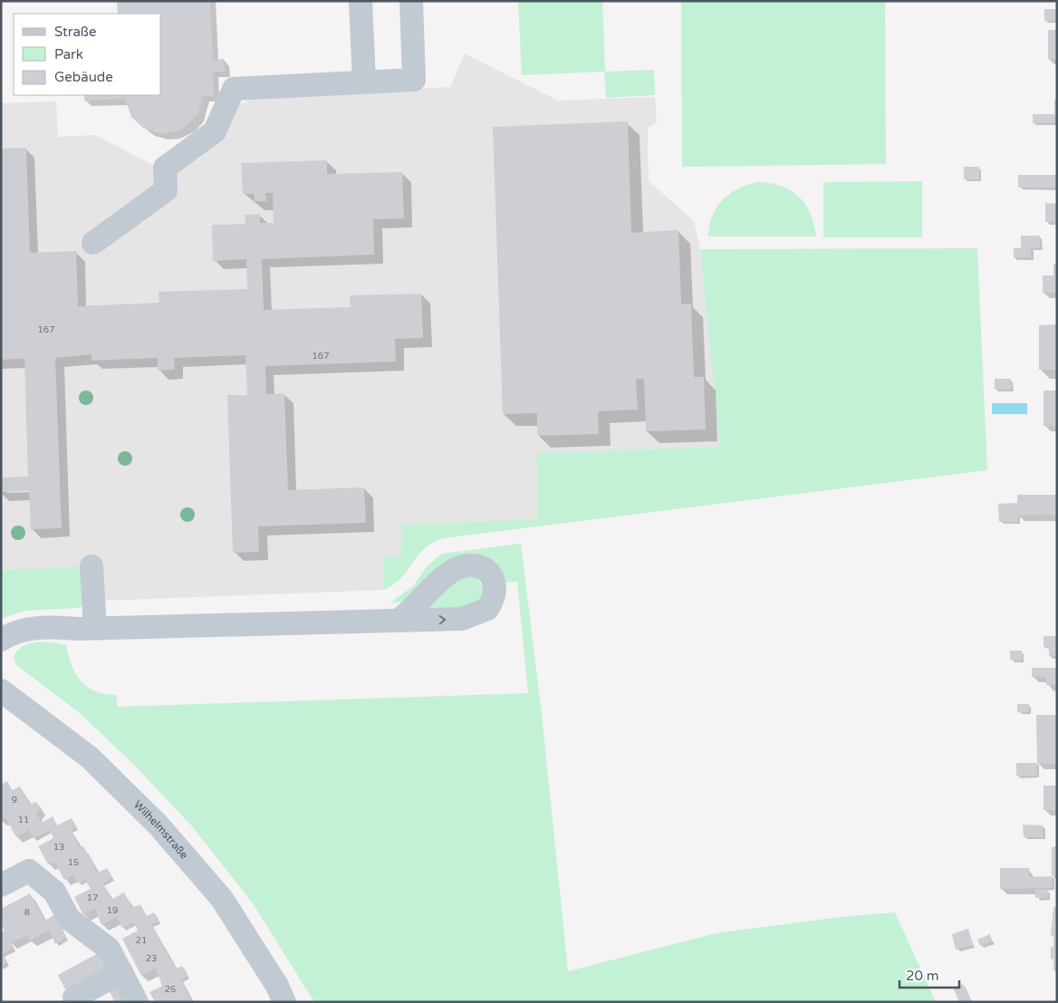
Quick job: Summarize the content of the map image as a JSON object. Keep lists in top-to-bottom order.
{
  "streets": {
    "street": ["Wilhelmstraße"]
  },
  "house_numbers": [
    "167",
    "167",
    "9",
    "11",
    "13",
    "15",
    "17",
    "19",
    "8",
    "21",
    "23",
    "25"
  ],
  "legend": ["Straße", "Park", "Gebäude"],
  "scale_bar": "20 m"
}
